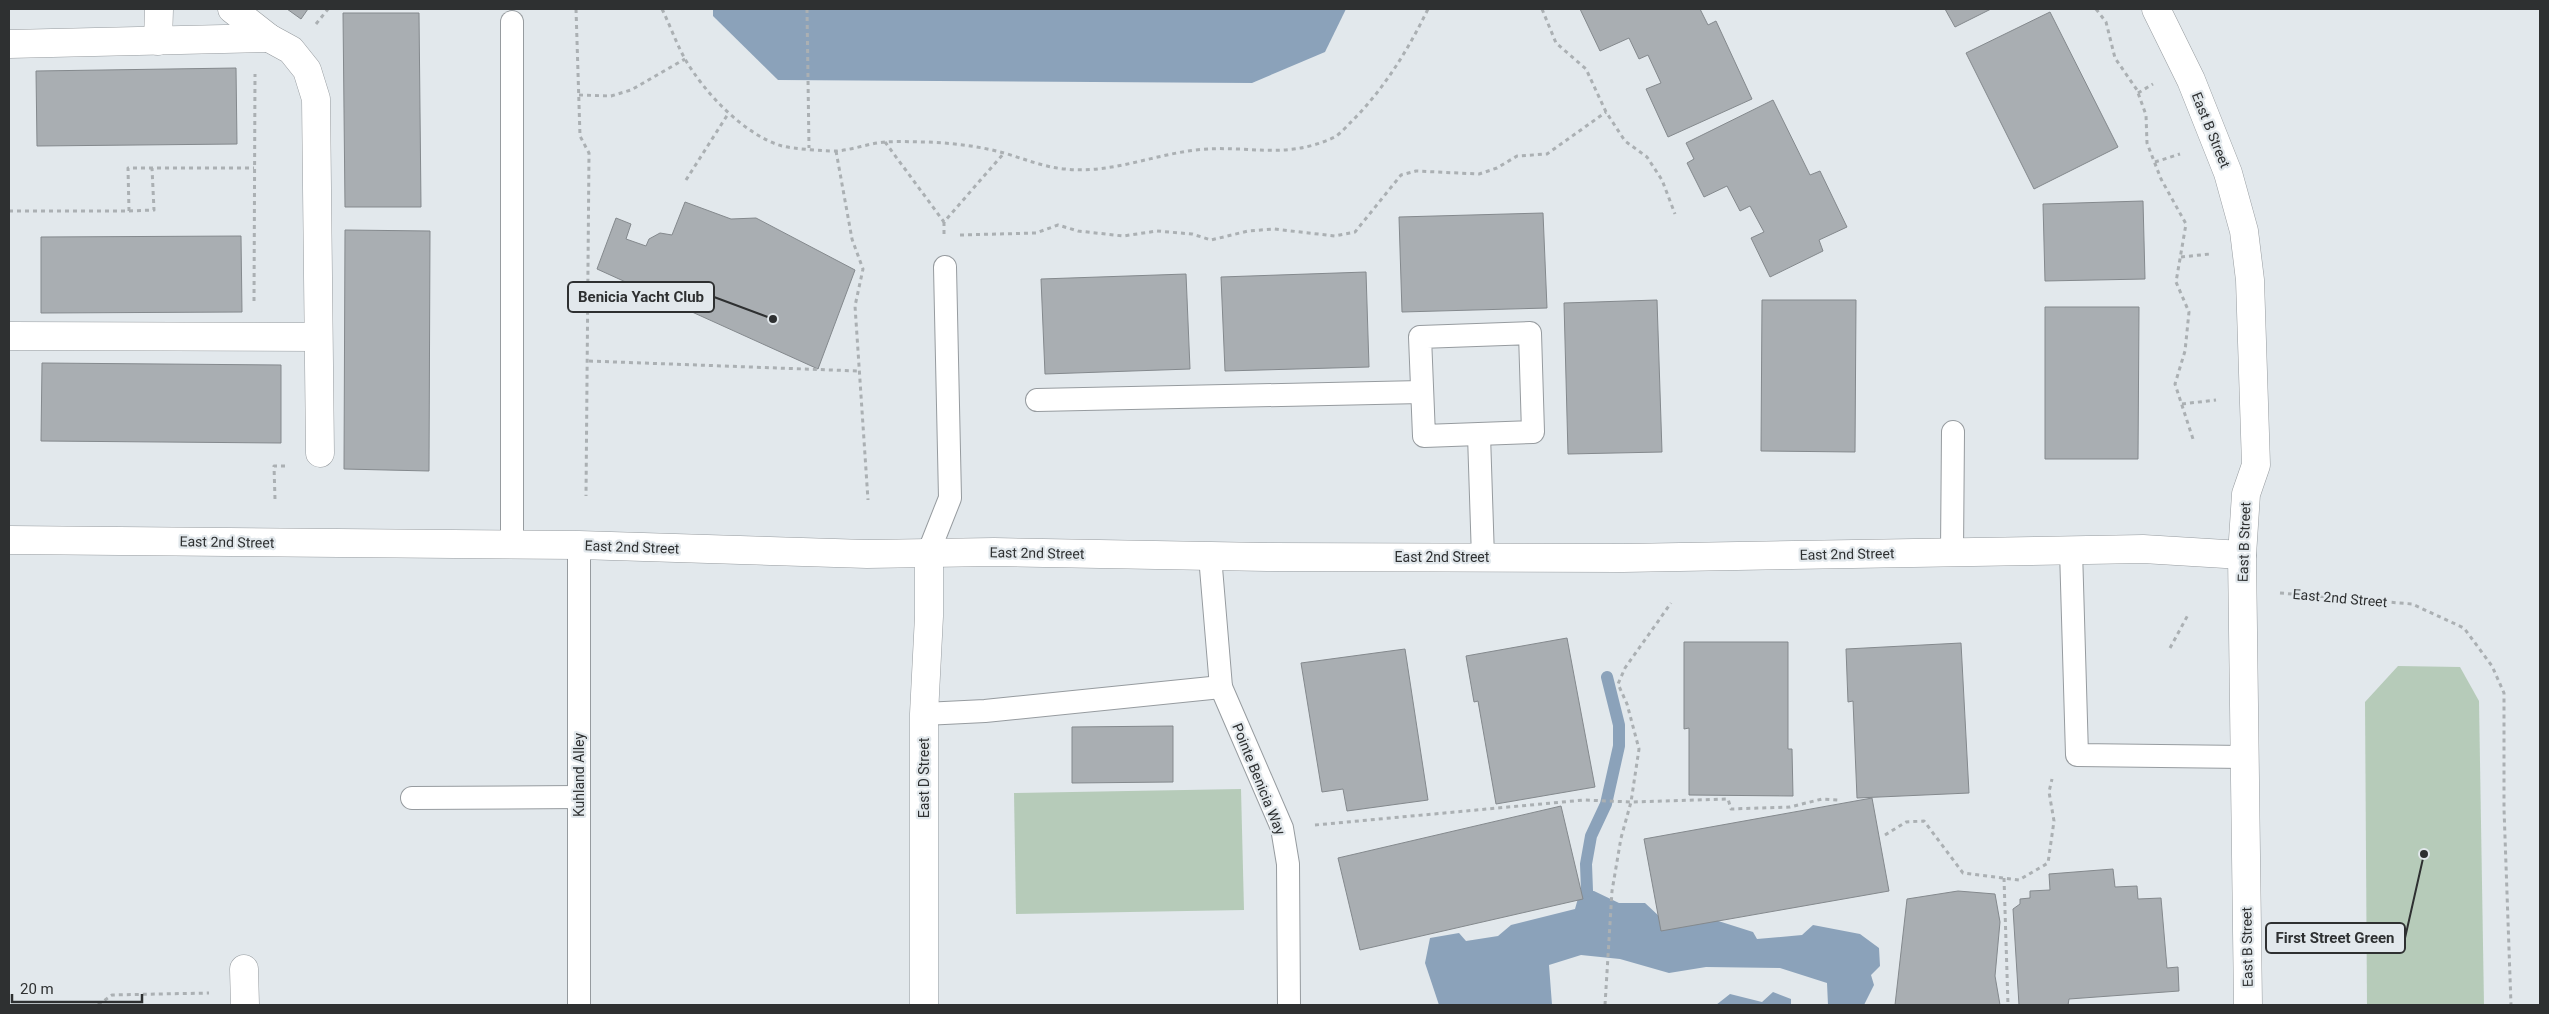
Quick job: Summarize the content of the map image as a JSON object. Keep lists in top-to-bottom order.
{
  "streets": {
    "street": ["East B Street", "East 2nd Street", "East D Street"],
    "lane": ["Kuhland Alley", "Pointe Benicia Way"]
  },
  "crossings": [
    ["East B Street", "East 2nd Street"],
    ["East 2nd Street", "Kuhland Alley"],
    ["East 2nd Street", "East D Street"],
    ["East 2nd Street", "Pointe Benicia Way"]
  ],
  "places": ["Benicia Yacht Club", "First Street Green"],
  "scale_bar": "20 m"
}
